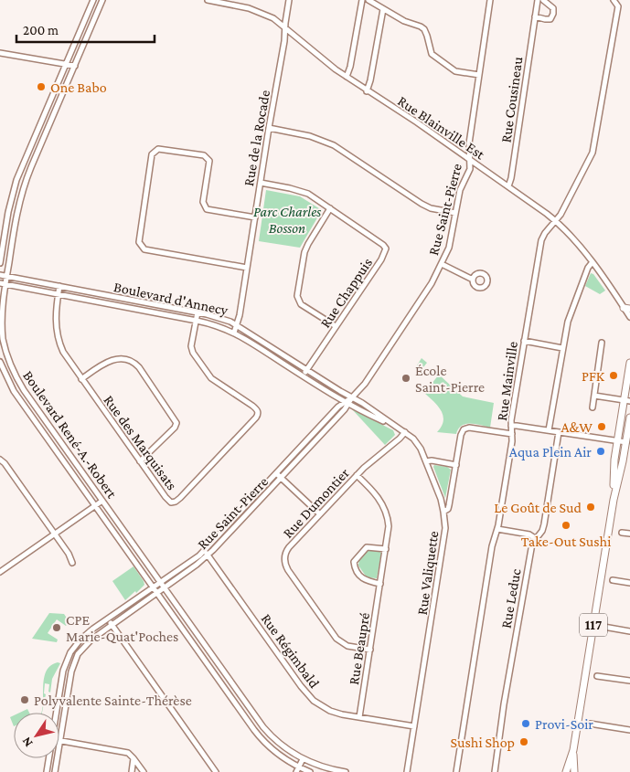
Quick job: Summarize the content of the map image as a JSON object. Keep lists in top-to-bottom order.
{
  "streets": {
    "main road": ["117"],
    "street": [
      "Rue Cousineau",
      "Rue Blainville Est",
      "Rue de la Rocade",
      "Rue Saint-Pierre",
      "Rue Chappuis",
      "Boulevard d'Annecy",
      "Rue Mainville",
      "Boulevard René-A.-Robert",
      "Rue des Marquisats",
      "Rue Dumontier",
      "Rue Valiquette",
      "Rue Leduc",
      "Rue Beaupré",
      "Rue Régimbald"
    ]
  },
  "crossings": [
    ["Rue Cousineau", "Rue Blainville Est"],
    ["Rue Blainville Est", "Rue de la Rocade"],
    ["Rue Blainville Est", "Rue Saint-Pierre"],
    ["Rue Blainville Est", "Rue Mainville"],
    ["Rue de la Rocade", "Rue Chappuis"],
    ["Rue de la Rocade", "Boulevard d'Annecy"],
    ["Rue Saint-Pierre", "Boulevard d'Annecy"],
    ["Rue Saint-Pierre", "Boulevard René-A.-Robert"],
    ["Rue Saint-Pierre", "Rue Régimbald"],
    ["Rue Chappuis", "Boulevard d'Annecy"],
    ["Boulevard d'Annecy", "Boulevard René-A.-Robert"],
    ["Boulevard d'Annecy", "Rue des Marquisats"],
    ["Boulevard d'Annecy", "Rue Dumontier"],
    ["Boulevard d'Annecy", "Rue Valiquette"],
    ["Rue Mainville", "Rue Valiquette"],
    ["Rue Dumontier", "Rue Beaupré"],
    ["Rue Valiquette", "Rue Régimbald"],
    ["Rue Beaupré", "Rue Régimbald"]
  ],
  "parks": ["Parc Charles Bosson"],
  "places": [
    "One Babo",
    "PFK",
    "École Saint-Pierre",
    "A&W",
    "Aqua Plein Air",
    "Le Goût de Sud",
    "Take-Out Sushi",
    "CPE Marie-Quat'Poches",
    "Polyvalente Sainte-Thérèse",
    "Provi-Soir",
    "Sushi Shop"
  ],
  "scale_bar": "200 m",
  "north": "bottom left"
}
